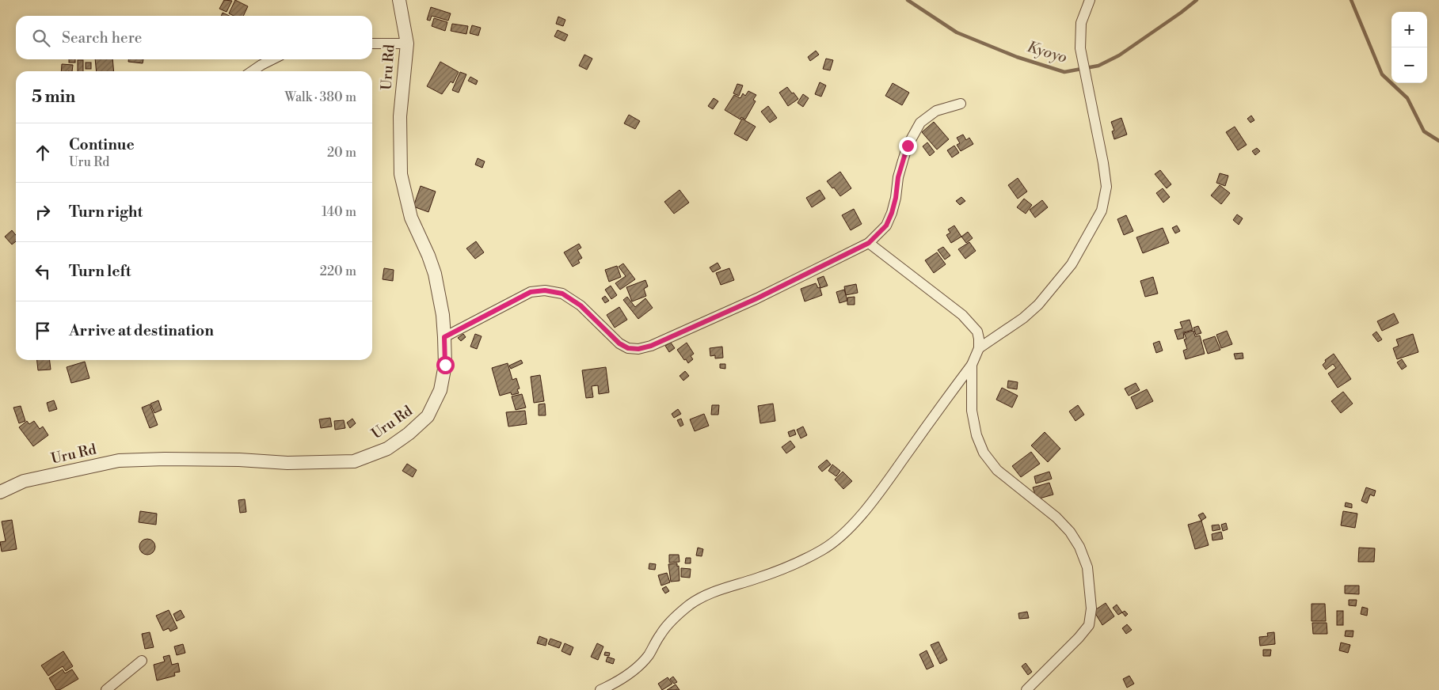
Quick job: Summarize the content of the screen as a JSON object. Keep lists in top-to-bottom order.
{
  "streets": {
    "street": ["Uru Rd"]
  },
  "water": ["Kyoyo"],
  "page": {
    "map_buttons": ["+", "−"],
    "search": "Search here",
    "heading": ["5 min", "Walk · 380 m"],
    "list": [
      ["Continue", "Uru Rd", "20 m"],
      ["Turn right", "140 m"],
      ["Turn left", "220 m"],
      "Arrive at destination"
    ]
  }
}
